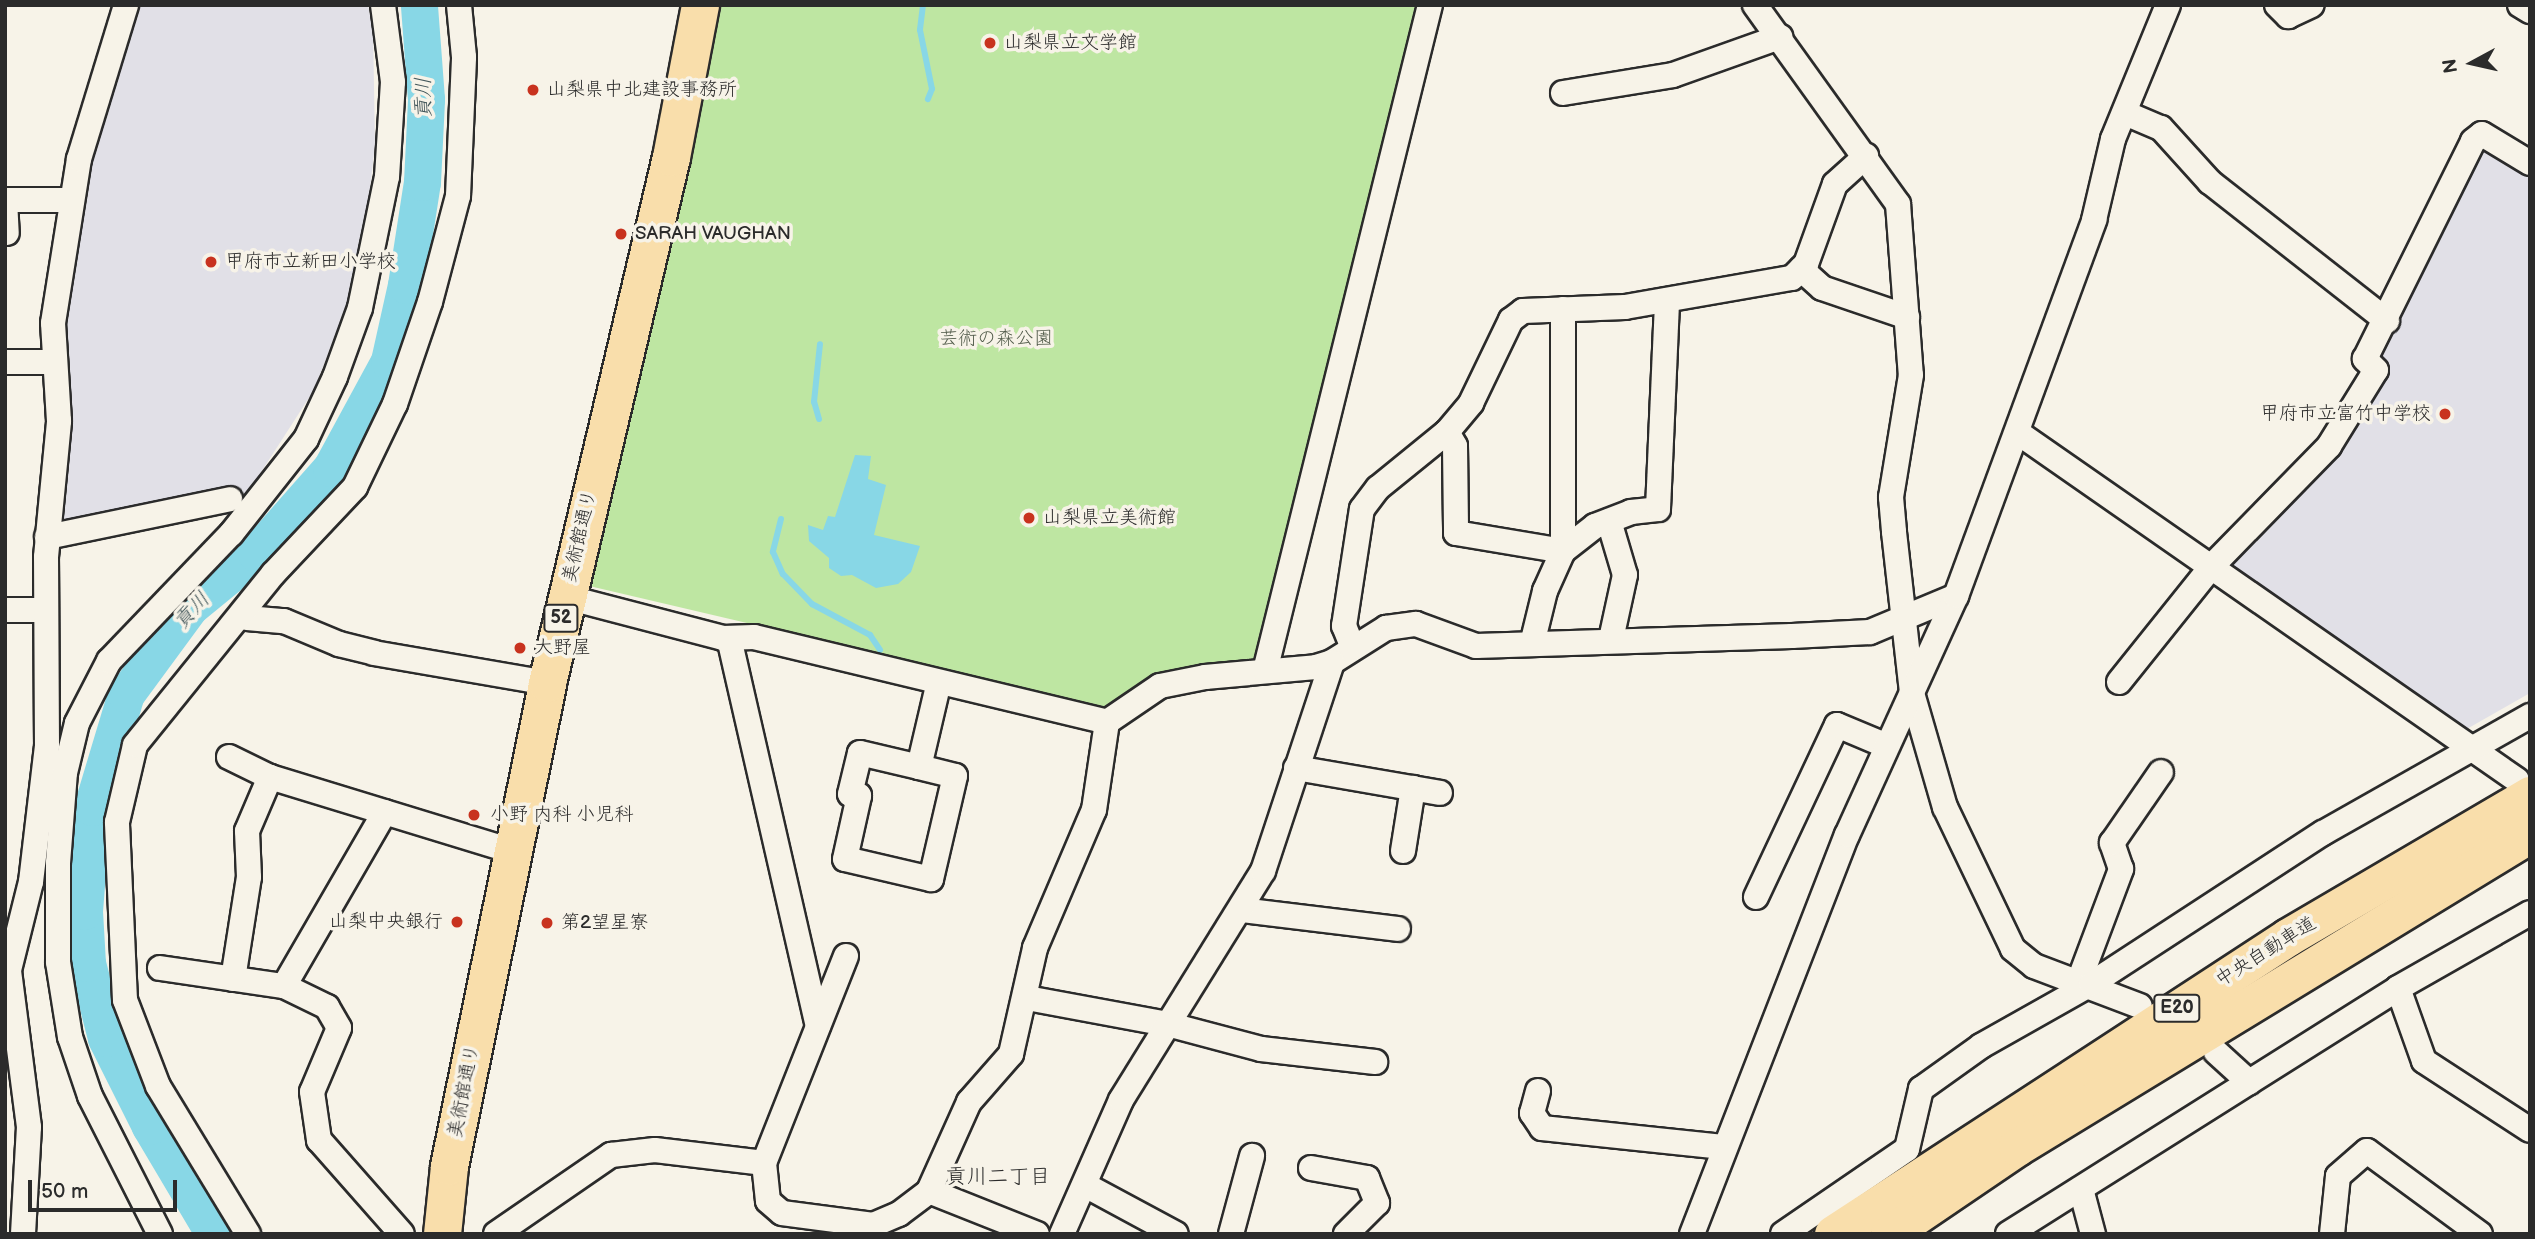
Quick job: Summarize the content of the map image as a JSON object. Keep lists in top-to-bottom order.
{
  "streets": {
    "highway": [
      "美術館通り",
      "52",
      "中央自動車道",
      "E20"
    ]
  },
  "districts": ["貢川二丁目"],
  "water": ["貢川"],
  "parks": ["芸術の森公園"],
  "places": [
    "山梨県立文学館",
    "山梨県中北建設事務所",
    "SARAH VAUGHAN",
    "甲府市立新田小学校",
    "甲府市立富竹中学校",
    "山梨県立美術館",
    "大野屋",
    "小野 内科 小児科",
    "山梨中央銀行",
    "第2望星寮"
  ],
  "scale_bar": "50 m",
  "north": "left"
}
